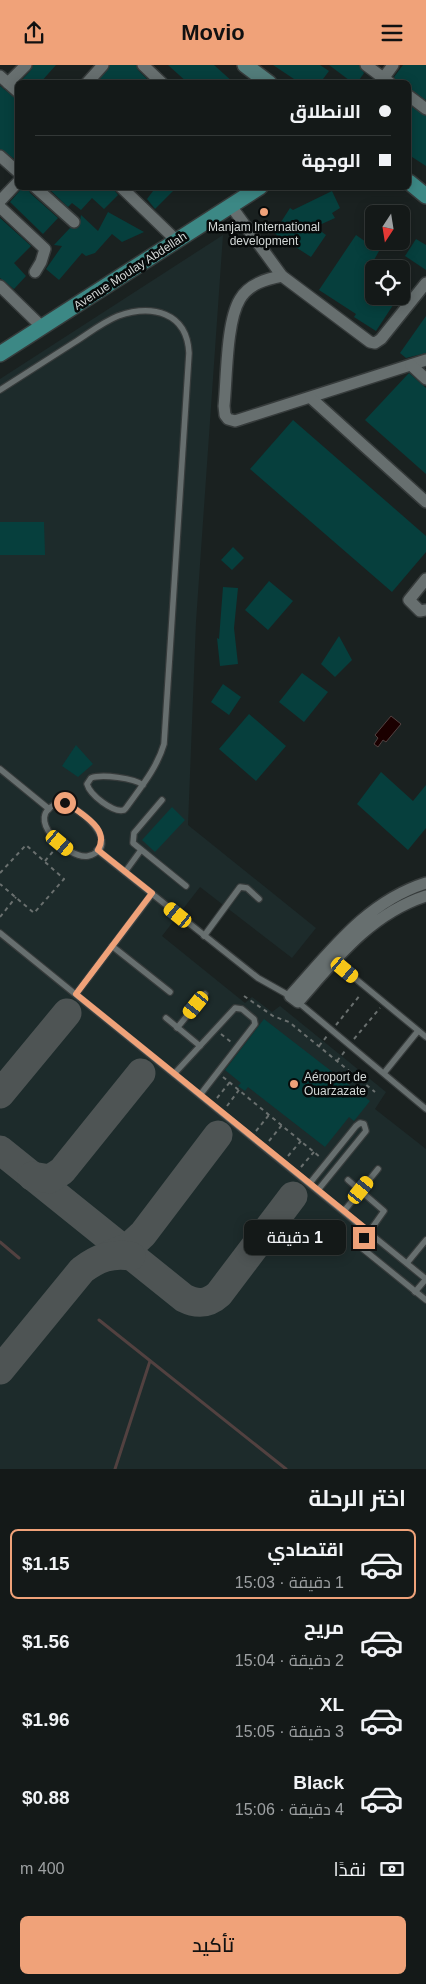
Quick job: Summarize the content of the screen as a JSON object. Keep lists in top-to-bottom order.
{
  "streets": {
    "main road": ["Avenue Moulay Abdellah"]
  },
  "places": ["Manjam International development", "Aéroport de Ouarzazate"],
  "north": "bottom",
  "page": {
    "header": "Movio",
    "banner": ["الانطلاق", "الوجهة"],
    "bubble": "1 دقيقة",
    "heading": "اختر الرحلة",
    "list": [
      {
        "name": "اقتصادي",
        "note": "1 دقيقة · 15:03",
        "value": "$1.15"
      },
      {
        "name": "مريح",
        "note": "2 دقيقة · 15:04",
        "value": "$1.56"
      },
      {
        "name": "XL",
        "note": "3 دقيقة · 15:05",
        "value": "$1.96"
      },
      {
        "name": "Black",
        "note": "4 دقيقة · 15:06",
        "value": "$0.88"
      }
    ],
    "pay": ["نقدًا", "400 m"],
    "buttons": "تأكيد"
  }
}
